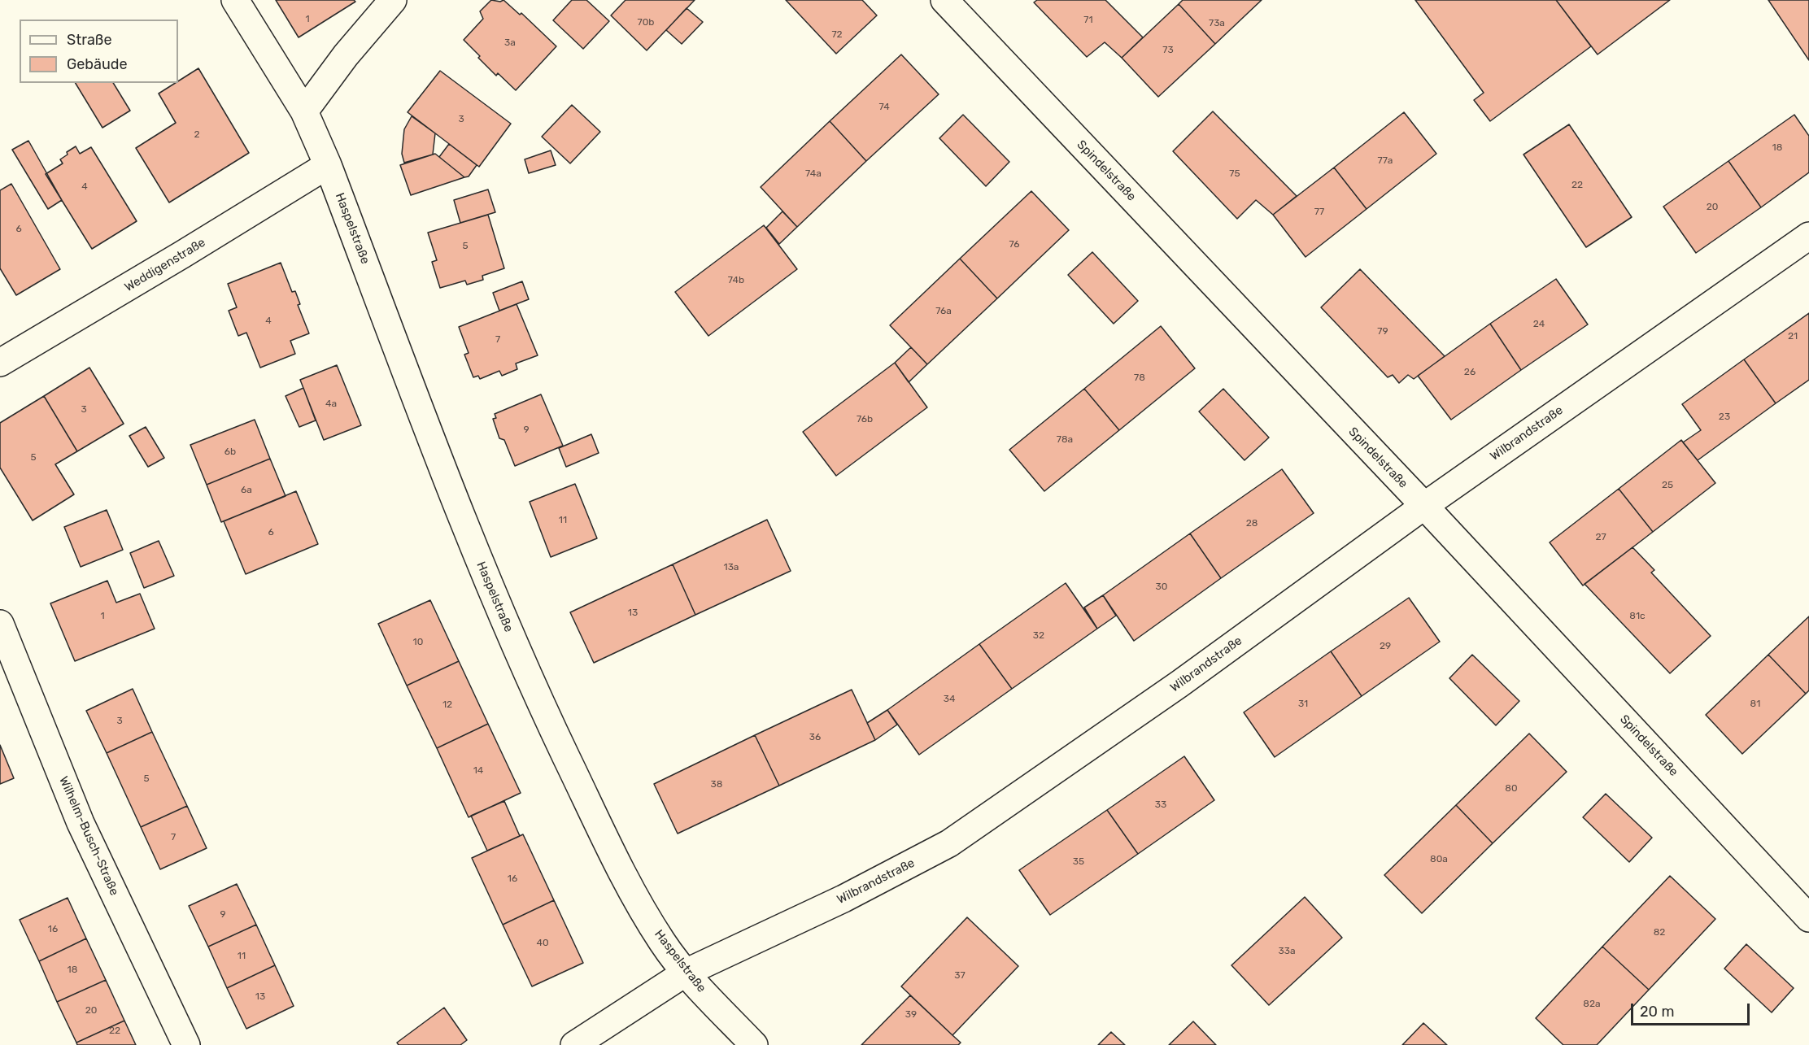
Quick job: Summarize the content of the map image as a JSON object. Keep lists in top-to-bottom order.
{
  "streets": {
    "street": [
      "Spindelstraße",
      "Haspelstraße",
      "Weddigenstraße",
      "Wilbrandstraße",
      "Wilhelm-Busch-Straße"
    ]
  },
  "crossings": [
    ["Spindelstraße", "Wilbrandstraße"],
    ["Haspelstraße", "Weddigenstraße"],
    ["Haspelstraße", "Wilbrandstraße"]
  ],
  "house_numbers": [
    "1",
    "71",
    "70b",
    "73a",
    "72",
    "3a",
    "73",
    "74",
    "3",
    "2",
    "18",
    "77a",
    "74a",
    "75",
    "22",
    "4",
    "20",
    "77",
    "6",
    "76",
    "5",
    "74b",
    "76a",
    "4",
    "24",
    "79",
    "21",
    "7",
    "26",
    "78",
    "4a",
    "3",
    "23",
    "76b",
    "9",
    "78a",
    "6b",
    "5",
    "25",
    "6a",
    "11",
    "28",
    "6",
    "27",
    "13a",
    "30",
    "13",
    "1",
    "81c",
    "32",
    "10",
    "29",
    "34",
    "31",
    "81",
    "12",
    "3",
    "36",
    "14",
    "5",
    "38",
    "80",
    "33",
    "7",
    "80a",
    "35",
    "16",
    "9",
    "16",
    "82",
    "40",
    "33a",
    "11",
    "18",
    "37",
    "13",
    "82a",
    "20",
    "39",
    "22"
  ],
  "legend": ["Straße", "Gebäude"],
  "scale_bar": "20 m"
}
